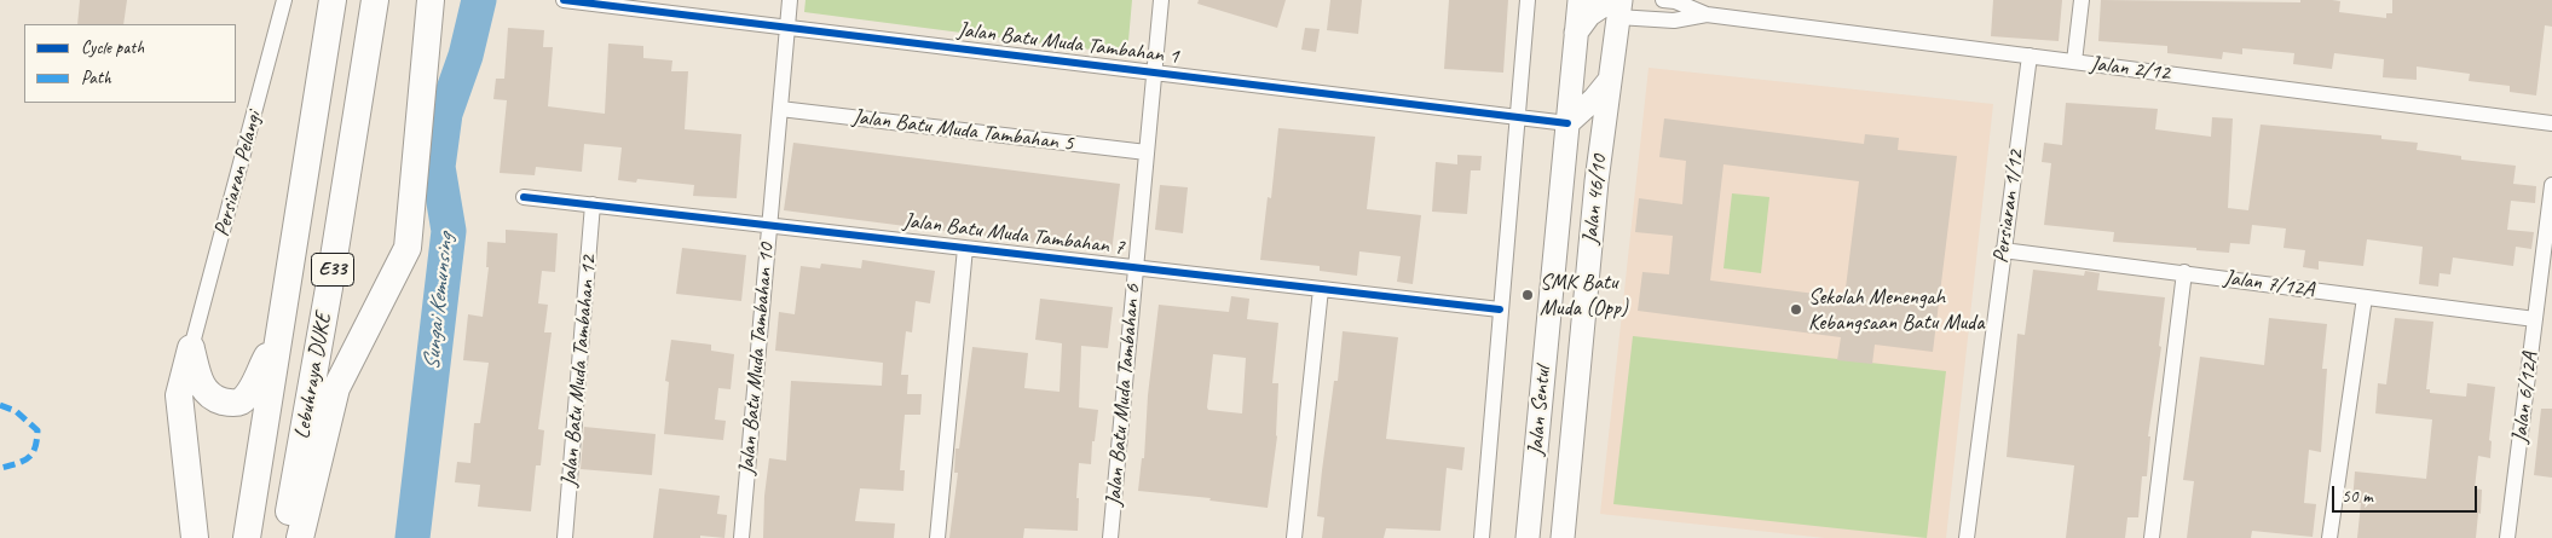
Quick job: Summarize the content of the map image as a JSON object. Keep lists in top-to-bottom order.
{
  "streets": {
    "highway": ["E33", "Lebuhraya DUKE"],
    "main road": ["Jalan 46/10", "Jalan Sentul"],
    "street": [
      "Jalan Batu Muda Tambahan 1",
      "Jalan 2/12",
      "Jalan Batu Muda Tambahan 5",
      "Persiaran Pelangi",
      "Persiaran 1/12",
      "Jalan Batu Muda Tambahan 7",
      "Jalan 7/12A",
      "Jalan Batu Muda Tambahan 10",
      "Jalan Batu Muda Tambahan 12",
      "Jalan Batu Muda Tambahan 6",
      "Jalan 6/12A"
    ]
  },
  "crossings": [
    ["Jalan Batu Muda Tambahan 1", "Jalan 46/10"],
    ["Jalan Batu Muda Tambahan 1", "Jalan Batu Muda Tambahan 10"],
    ["Jalan Batu Muda Tambahan 1", "Jalan Batu Muda Tambahan 6"],
    ["Jalan 2/12", "Jalan 46/10"],
    ["Jalan 2/12", "Persiaran 1/12"],
    ["Jalan Batu Muda Tambahan 5", "Jalan Batu Muda Tambahan 10"],
    ["Jalan Batu Muda Tambahan 5", "Jalan Batu Muda Tambahan 6"],
    ["Jalan 46/10", "Jalan Sentul"],
    ["Persiaran 1/12", "Jalan 7/12A"],
    ["Jalan Batu Muda Tambahan 7", "Jalan Batu Muda Tambahan 10"],
    ["Jalan Batu Muda Tambahan 7", "Jalan Batu Muda Tambahan 12"],
    ["Jalan Batu Muda Tambahan 7", "Jalan Batu Muda Tambahan 6"],
    ["Jalan 7/12A", "Jalan 6/12A"]
  ],
  "water": ["Sungai Kemunsing"],
  "places": ["SMK Batu Muda (Opp)", "Sekolah Menengah Kebangsaan Batu Muda"],
  "legend": ["Cycle path", "Path"],
  "scale_bar": "50 m"
}
